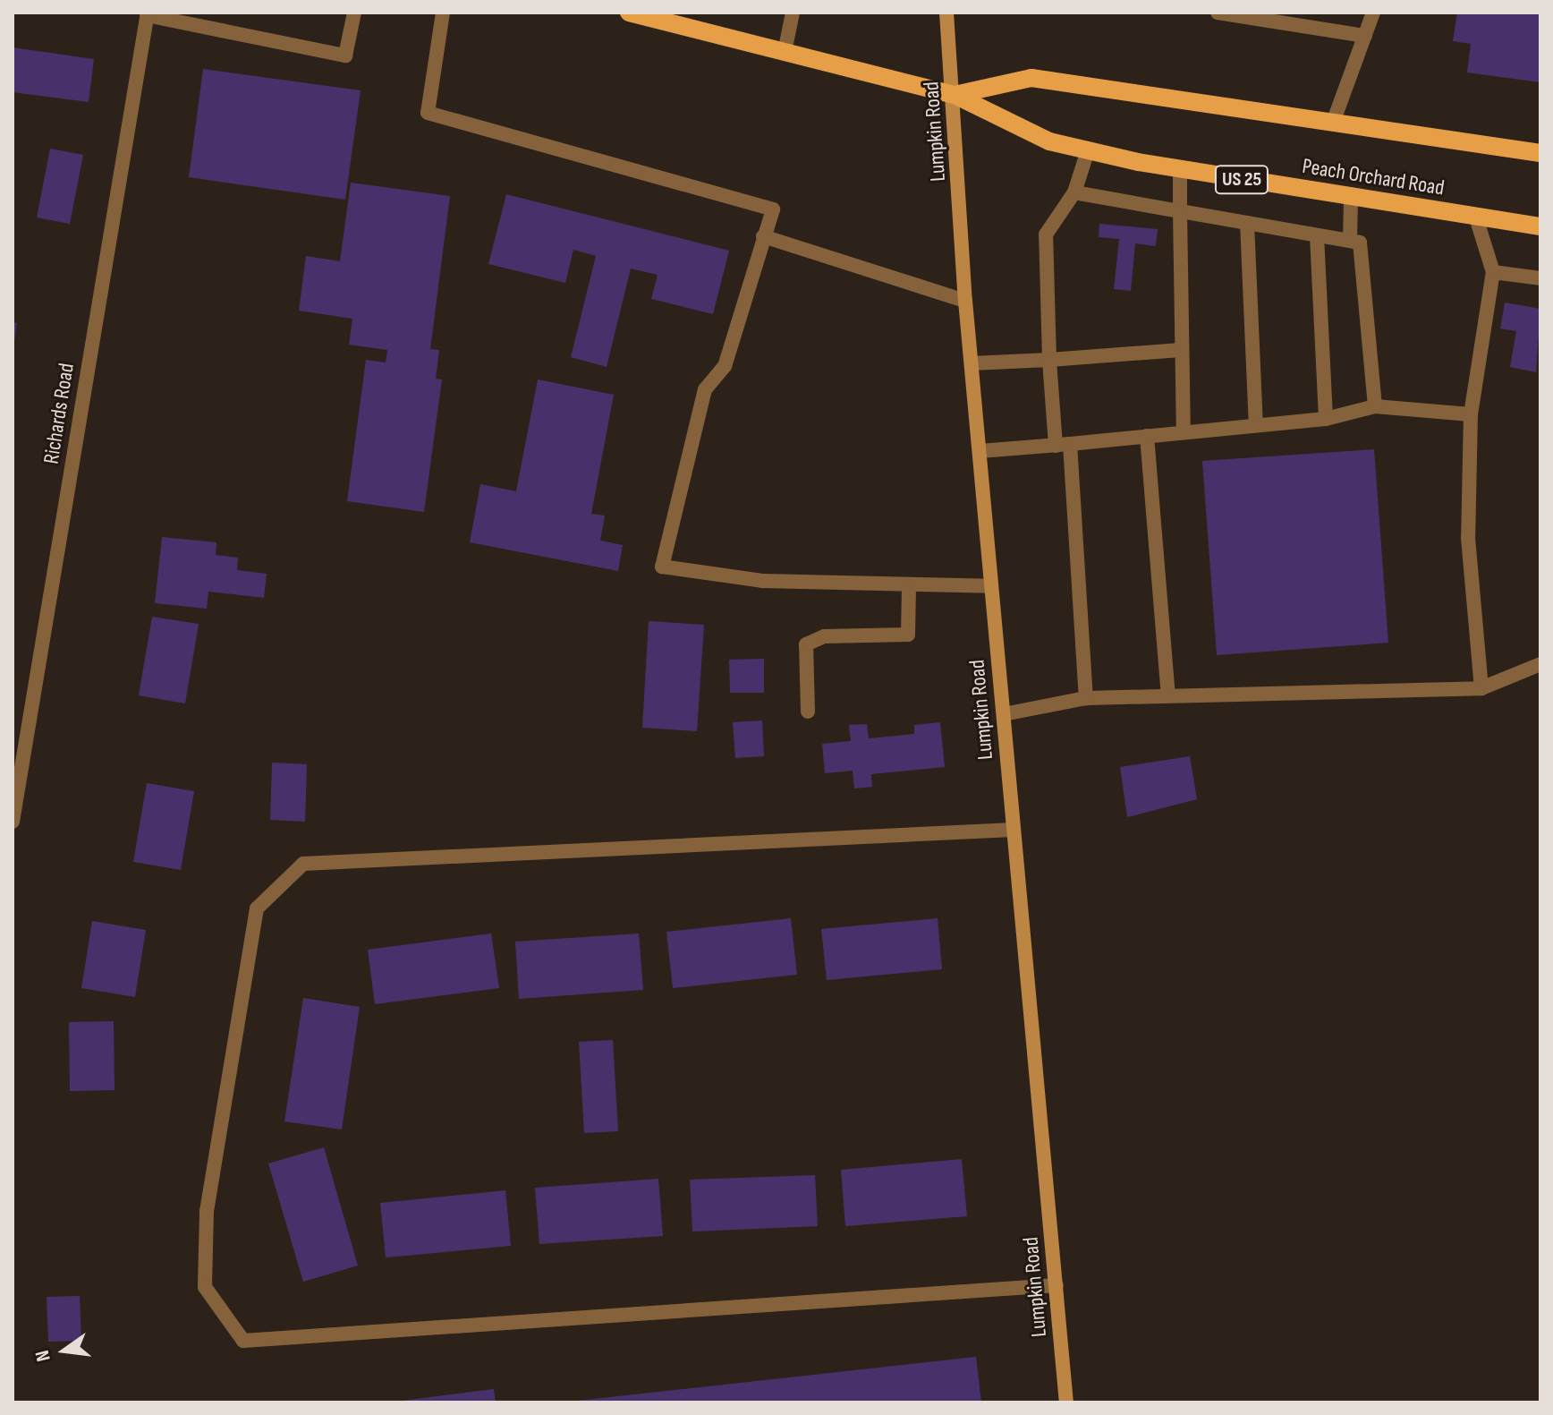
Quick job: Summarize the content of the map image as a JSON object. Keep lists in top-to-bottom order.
{
  "streets": {
    "main road": ["Lumpkin Road", "Peach Orchard Road", "US 25"],
    "street": ["Richards Road"]
  },
  "crossings": [
    ["Lumpkin Road", "Peach Orchard Road"]
  ],
  "north": "left"
}
